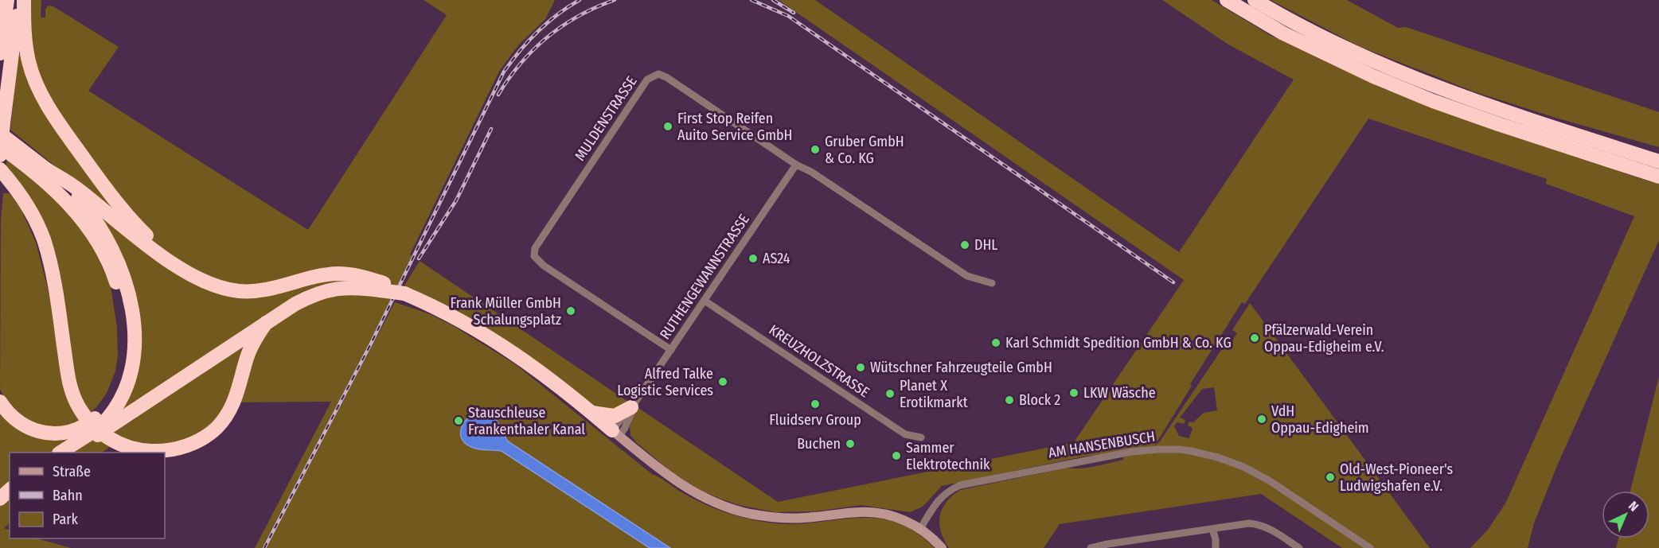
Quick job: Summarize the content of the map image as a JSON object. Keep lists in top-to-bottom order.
{
  "streets": {
    "street": [
      "MULDENSTRASSE",
      "RUTHENGEWANNSTRASSE",
      "KREUZHOLZSTRASSE",
      "AM HANSENBUSCH"
    ]
  },
  "crossings": [
    ["MULDENSTRASSE", "RUTHENGEWANNSTRASSE"],
    ["RUTHENGEWANNSTRASSE", "KREUZHOLZSTRASSE"]
  ],
  "places": [
    "First Stop Reifen Auito Service GmbH",
    "Gruber GmbH & Co. KG",
    "DHL",
    "AS24",
    "Frank Müller GmbH Schalungsplatz",
    "Pfälzerwald-Verein Oppau-Edigheim e.V.",
    "Karl Schmidt Spedition GmbH & Co. KG",
    "Wütschner Fahrzeugteile GmbH",
    "Alfred Talke Logistic Services",
    "LKW Wäsche",
    "Planet X Erotikmarkt",
    "Block 2",
    "Fluidserv Group",
    "VdH Oppau-Edigheim",
    "Stauschleuse Frankenthaler Kanal",
    "Buchen",
    "Sammer Elektrotechnik",
    "Old-West-Pioneer's Ludwigshafen e.V."
  ],
  "legend": ["Straße", "Bahn", "Park"],
  "north": "top right"
}
